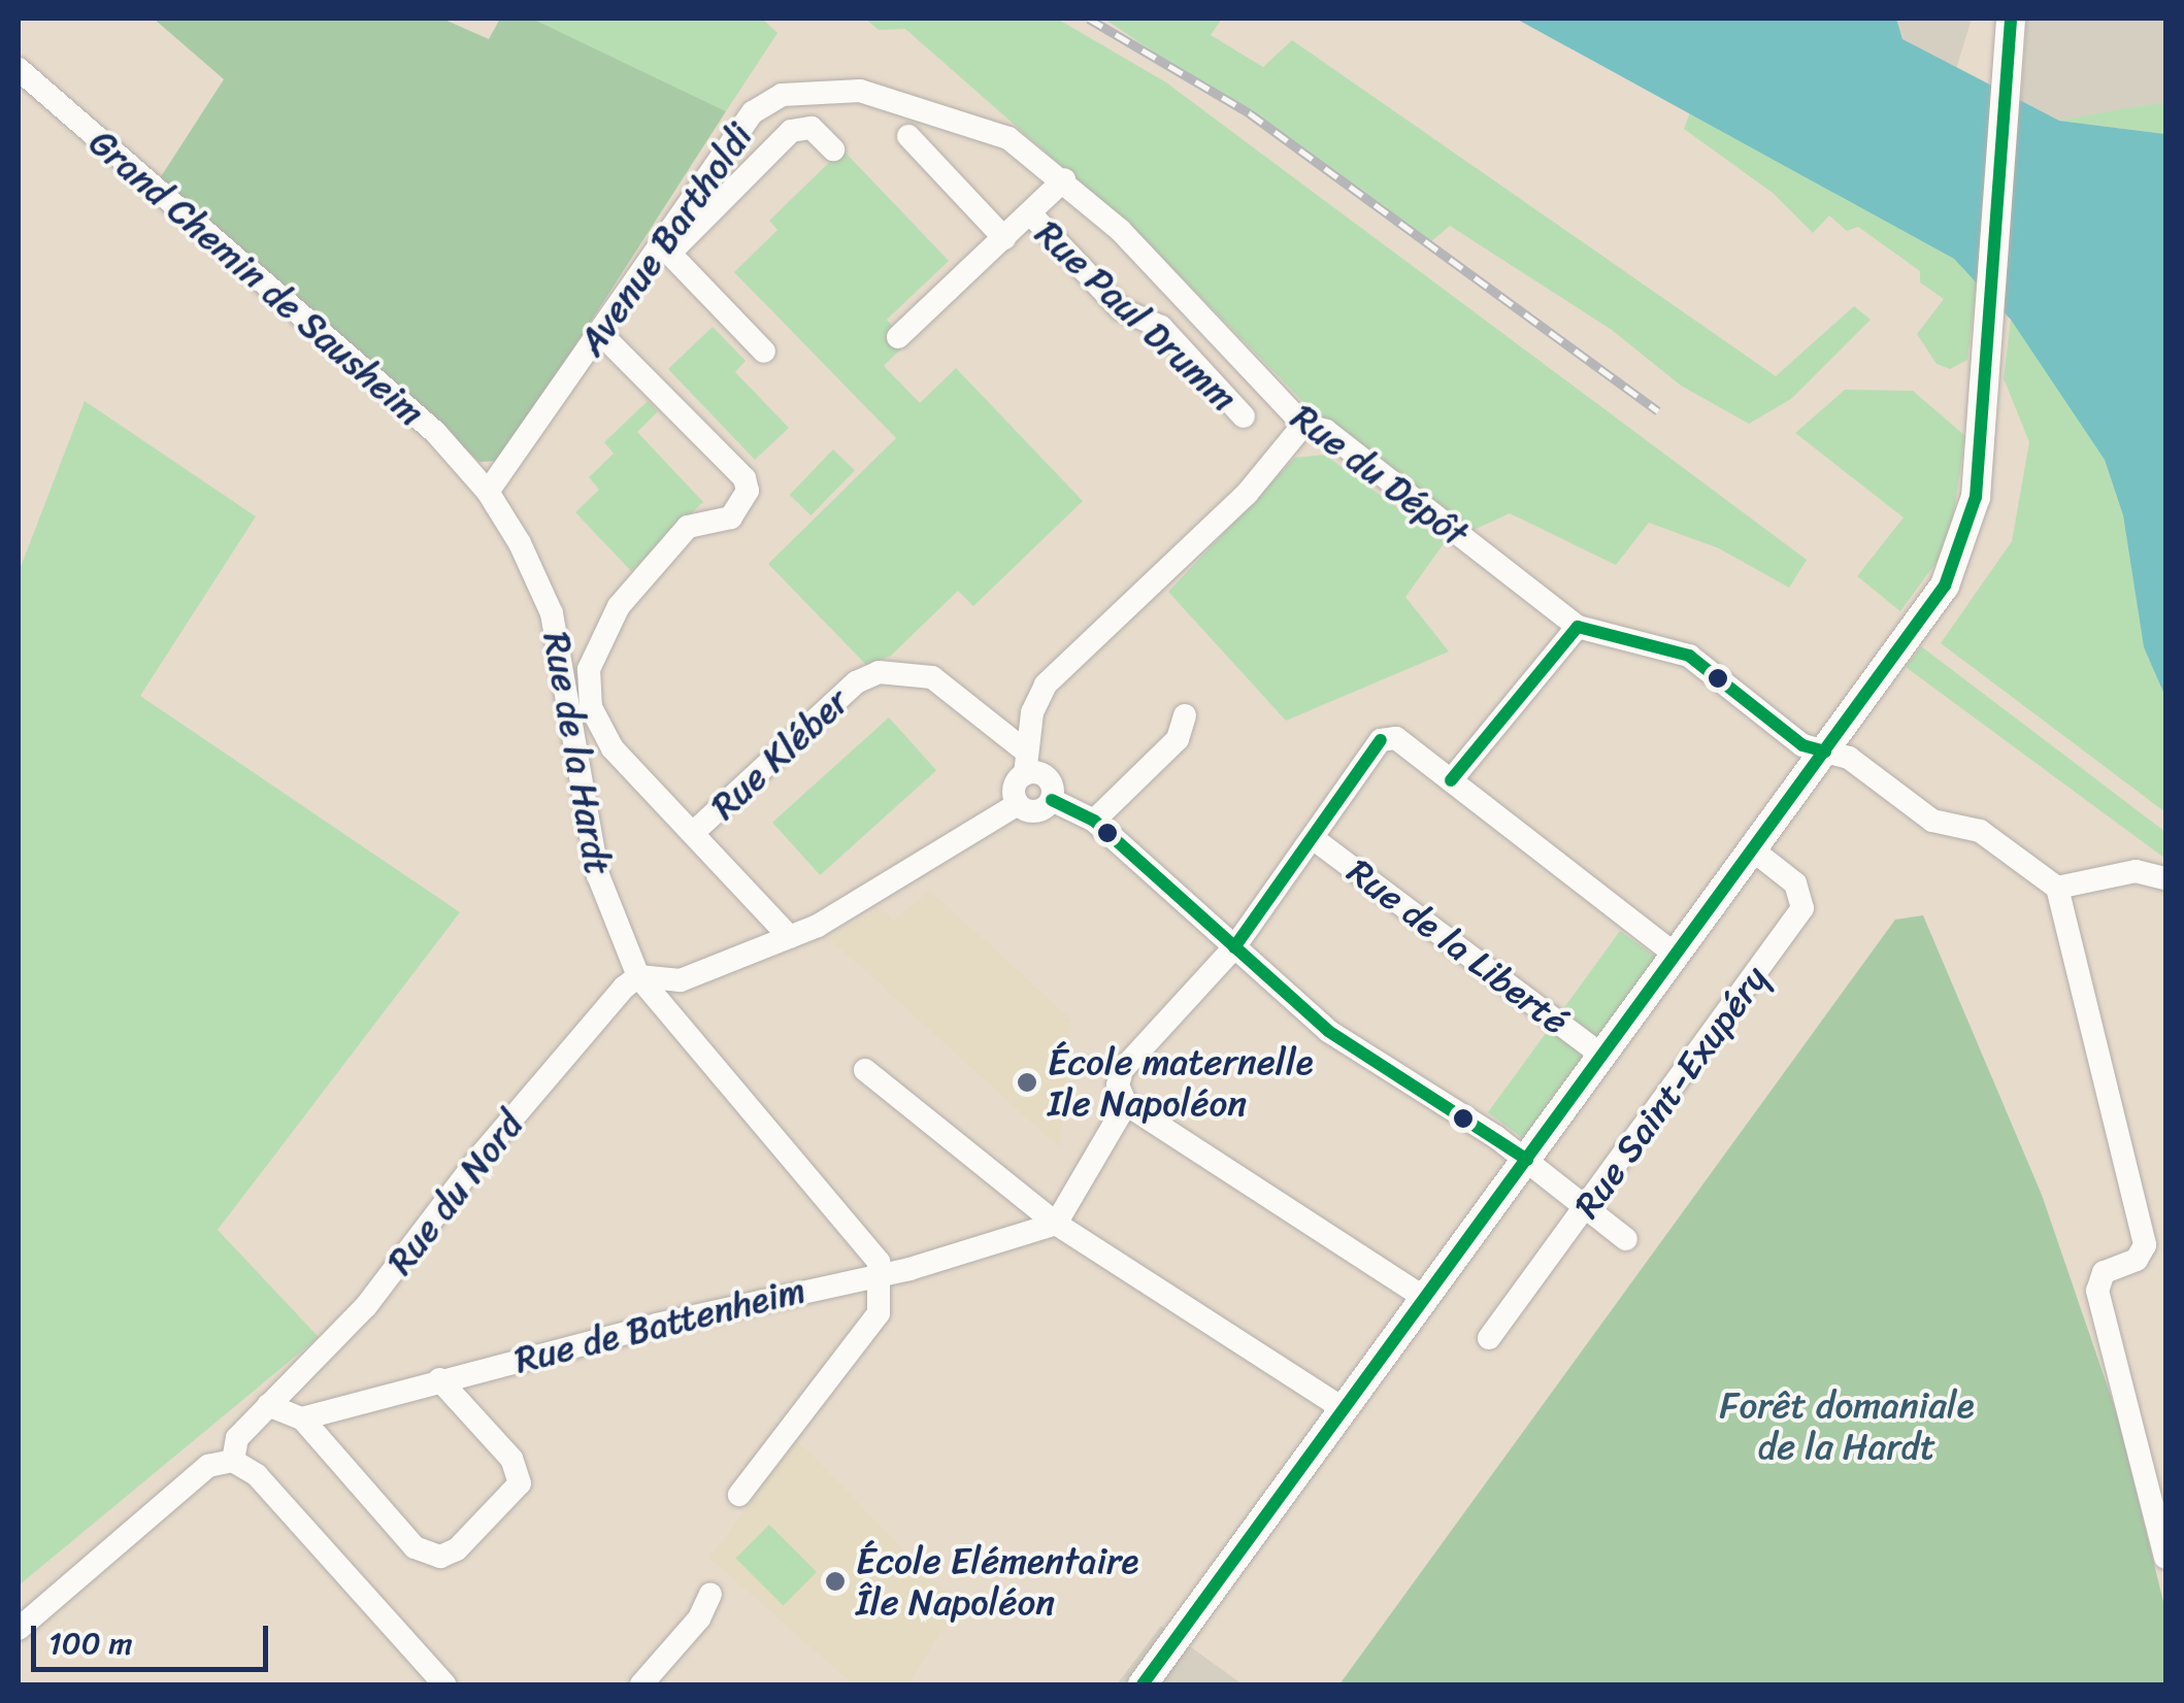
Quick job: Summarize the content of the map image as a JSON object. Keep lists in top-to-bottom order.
{
  "streets": {
    "street": [
      "Avenue Bartholdi",
      "Grand Chemin de Sausheim",
      "Rue Paul Drumm",
      "Rue du Dépôt",
      "Rue de la Hardt",
      "Rue Kléber",
      "Rue de la Liberté",
      "Rue Saint-Exupéry",
      "Rue du Nord",
      "Rue de Battenheim"
    ]
  },
  "crossings": [
    ["Avenue Bartholdi", "Grand Chemin de Sausheim"],
    ["Avenue Bartholdi", "Rue du Dépôt"],
    ["Avenue Bartholdi", "Rue de la Hardt"],
    ["Grand Chemin de Sausheim", "Rue de la Hardt"],
    ["Rue de la Hardt", "Rue du Nord"],
    ["Rue de la Hardt", "Rue de Battenheim"]
  ],
  "parks": ["Forêt domaniale de la Hardt"],
  "places": ["École maternelle Ile Napoléon", "École Elémentaire Île Napoléon"],
  "scale_bar": "100 m"
}
